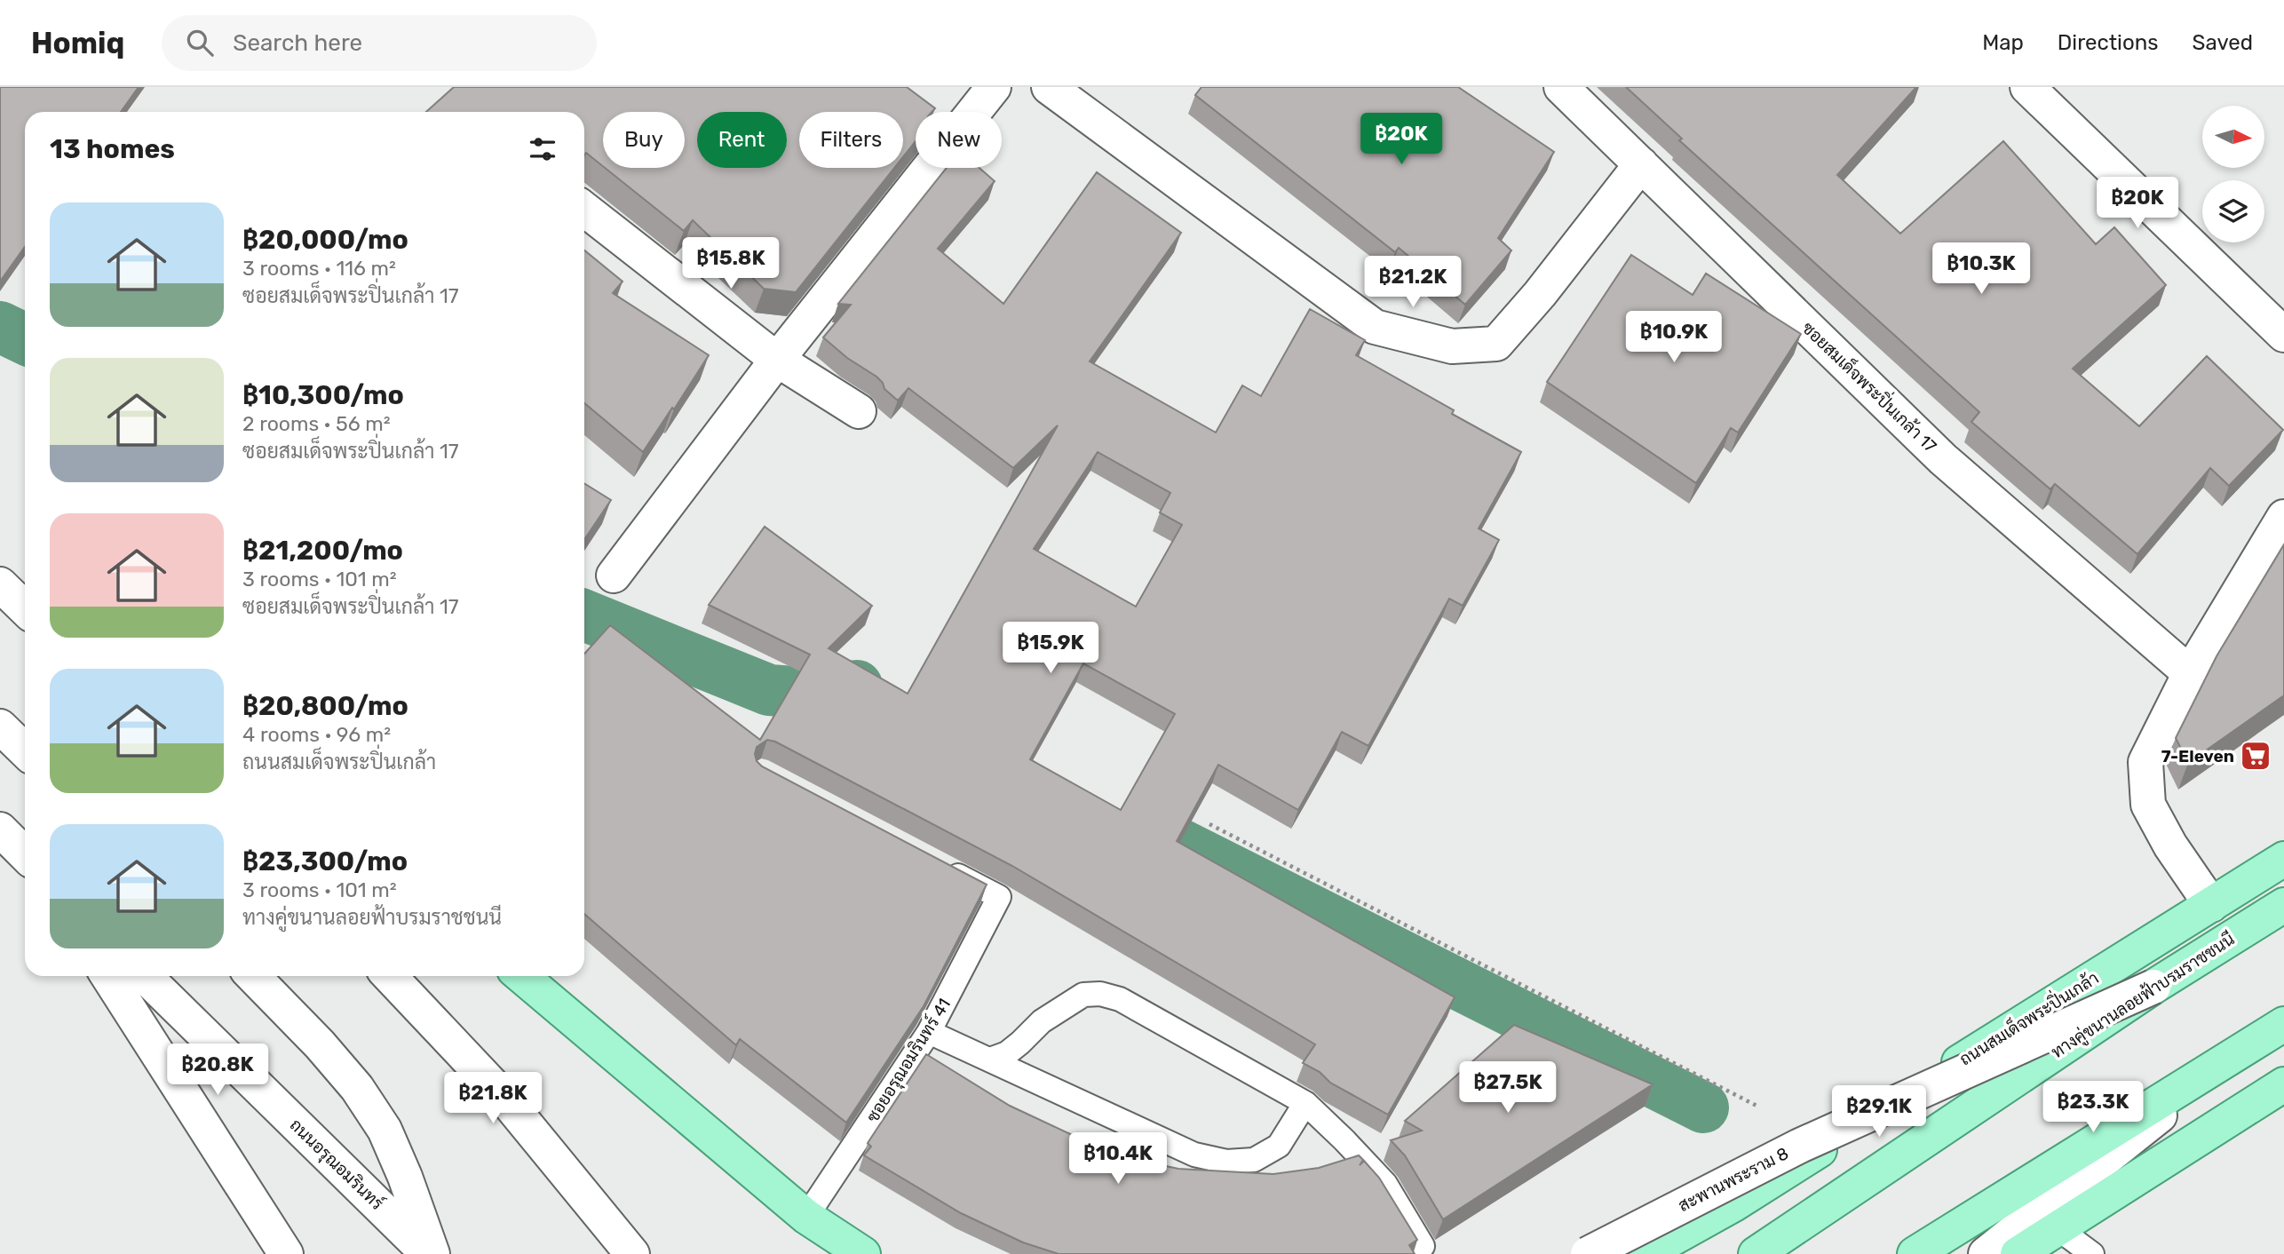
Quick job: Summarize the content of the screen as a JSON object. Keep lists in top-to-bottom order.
{
  "streets": {
    "main road": ["ทางคู่ขนานลอยฟ้าบรมราชชนนี", "ถนนสมเด็จพระปิ่นเกล้า"],
    "street": ["ซอยสมเด็จพระปิ่นเกล้า 17", "ถนนอรุณอมรินทร์", "สะพานพระราม 8"],
    "lane": ["ซอยอรุณอมรินทร์ 41"]
  },
  "crossings": [
    ["ทางคู่ขนานลอยฟ้าบรมราชชนนี", "สะพานพระราม 8"]
  ],
  "places": {
    "supermarket": ["7-Eleven"]
  },
  "north": "right",
  "page": {
    "header": "Homiq",
    "search": "Search here",
    "nav": ["Map", "Directions", "Saved"],
    "chip": [
      "Buy",
      "Rent",
      "Filters",
      "New"
    ],
    "heading": "13 homes",
    "price": [
      "฿20K",
      "฿20K",
      "฿15.8K",
      "฿10.3K",
      "฿21.2K",
      "฿10.9K",
      "฿15.9K",
      "฿20.8K",
      "฿27.5K",
      "฿21.8K",
      "฿23.3K",
      "฿29.1K",
      "฿10.4K"
    ],
    "list": [
      {
        "name": "฿20,000/mo",
        "note": "3 rooms · 116 m² · ซอยสมเด็จพระปิ่นเกล้า 17"
      },
      {
        "name": "฿10,300/mo",
        "note": "2 rooms · 56 m² · ซอยสมเด็จพระปิ่นเกล้า 17"
      },
      {
        "name": "฿21,200/mo",
        "note": "3 rooms · 101 m² · ซอยสมเด็จพระปิ่นเกล้า 17"
      },
      {
        "name": "฿20,800/mo",
        "note": "4 rooms · 96 m² · ถนนสมเด็จพระปิ่นเกล้า"
      },
      {
        "name": "฿23,300/mo",
        "note": "3 rooms · 101 m² · ทางคู่ขนานลอยฟ้าบรมราชชนนี"
      }
    ]
  }
}
